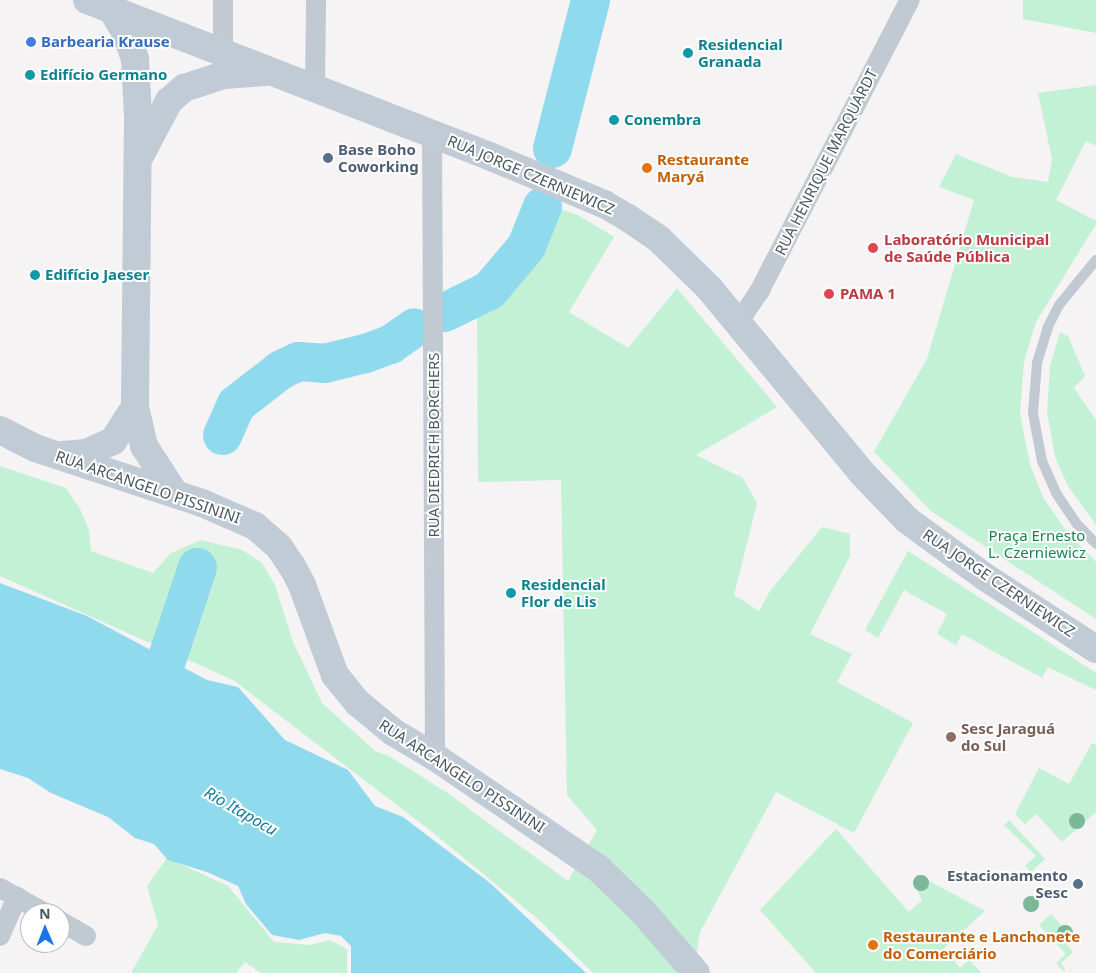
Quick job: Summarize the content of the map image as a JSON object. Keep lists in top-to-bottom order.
{
  "streets": {
    "main road": ["RUA JORGE CZERNIEWICZ", "RUA ARCANGELO PISSININI"],
    "street": ["RUA HENRIQUE MARQUARDT", "RUA DIEDRICH BORCHERS"]
  },
  "crossings": [
    ["RUA HENRIQUE MARQUARDT", "RUA JORGE CZERNIEWICZ"],
    ["RUA JORGE CZERNIEWICZ", "RUA DIEDRICH BORCHERS"],
    ["RUA DIEDRICH BORCHERS", "RUA ARCANGELO PISSININI"]
  ],
  "water": ["Rio Itapocu"],
  "parks": ["Praça Ernesto L. Czerniewicz"],
  "places": [
    "Barbearia Krause",
    "Residencial Granada",
    "Edifício Germano",
    "Conembra",
    "Base Boho Coworking",
    "Restaurante Maryá",
    "Laboratório Municipal de Saúde Pública",
    "Edifício Jaeser",
    "PAMA 1",
    "Residencial Flor de Lis",
    "Sesc Jaraguá do Sul",
    "Estacionamento Sesc",
    "Restaurante e Lanchonete do Comerciário"
  ],
  "north": "top"
}
